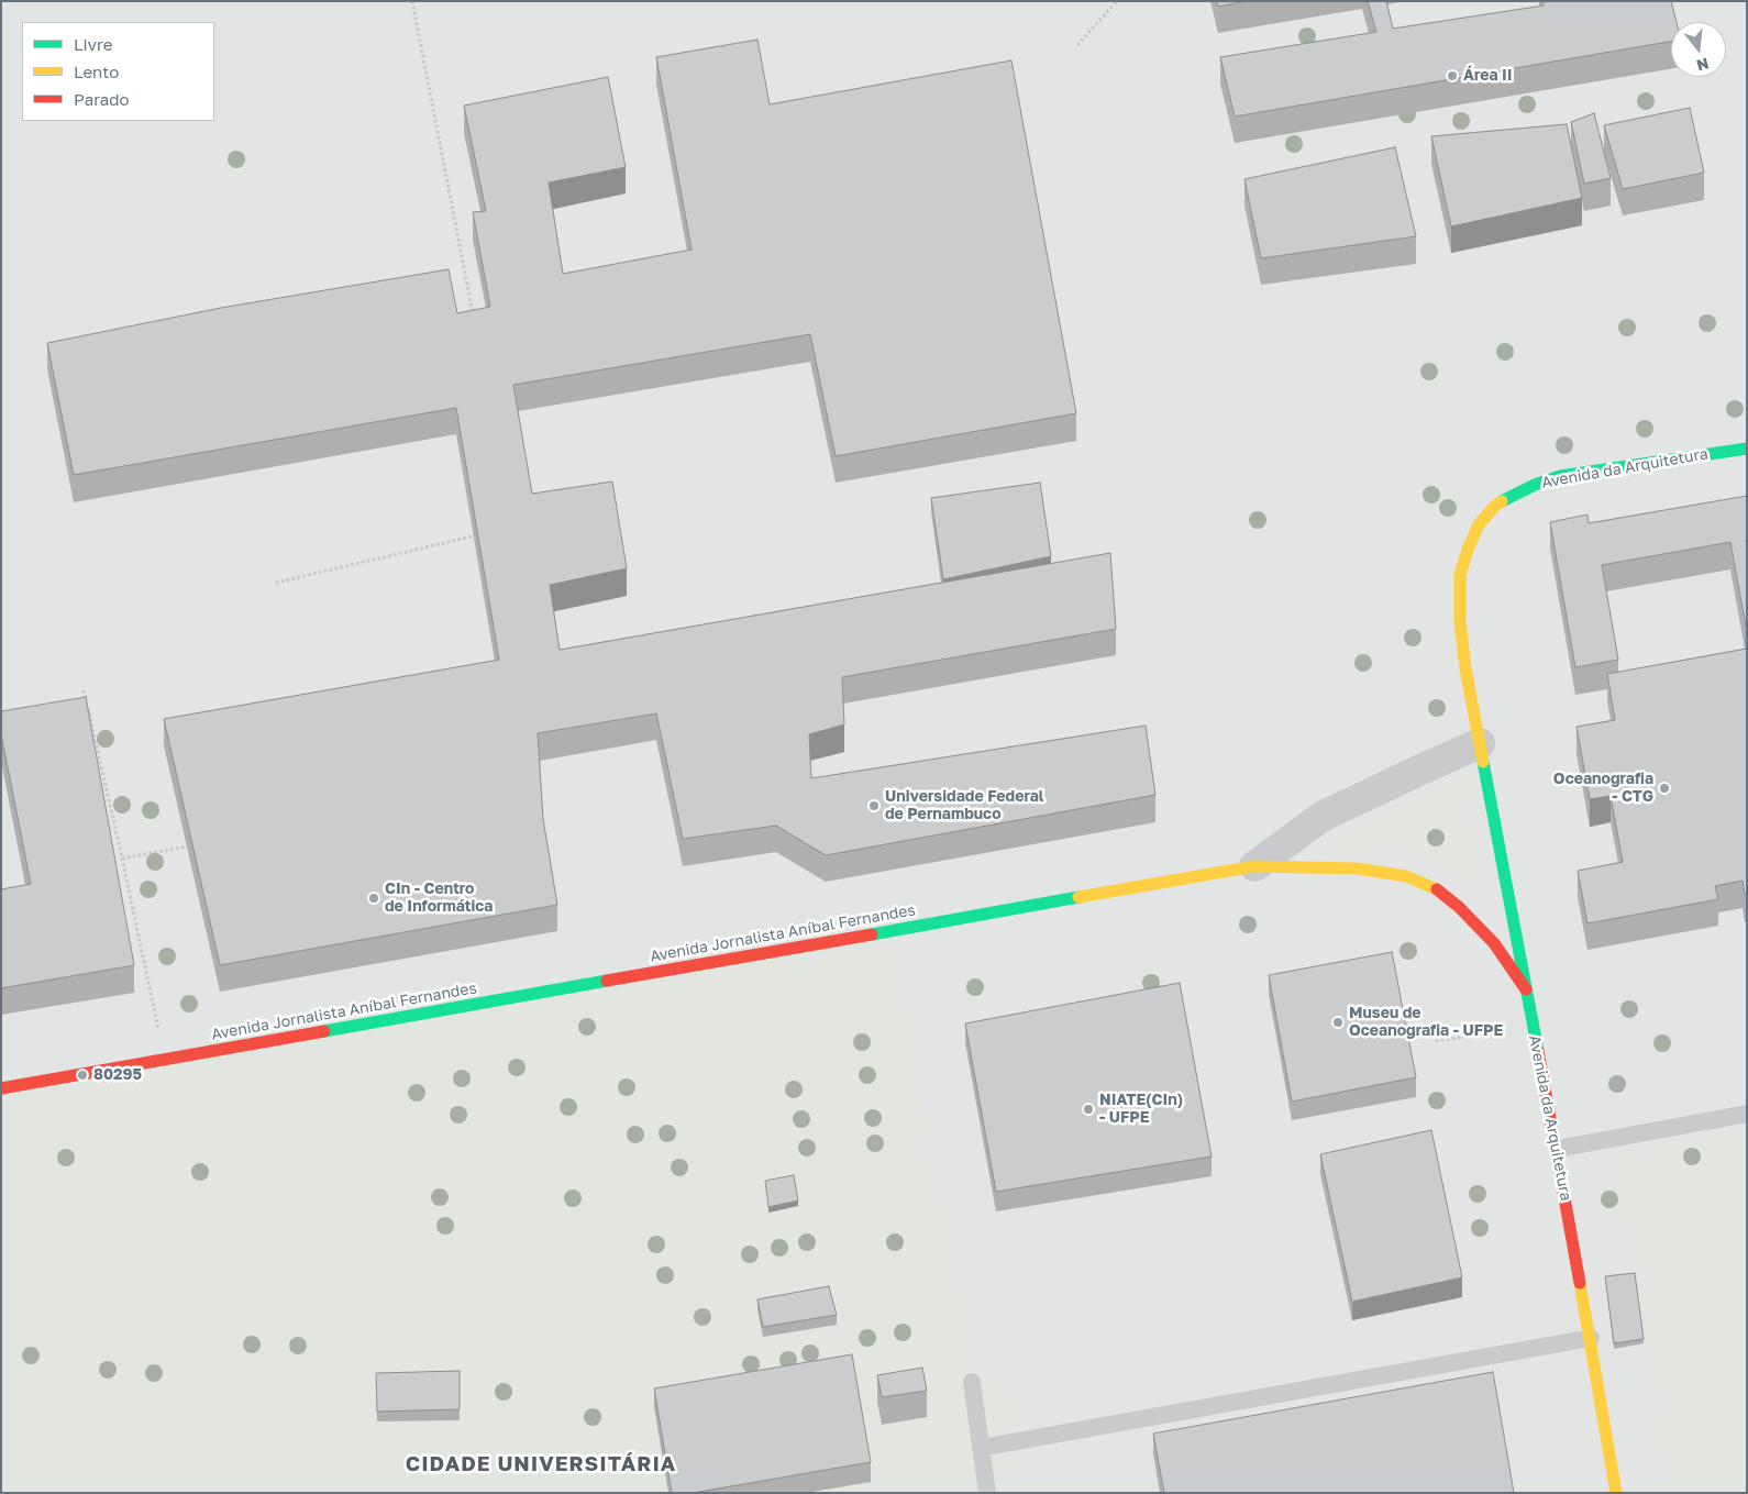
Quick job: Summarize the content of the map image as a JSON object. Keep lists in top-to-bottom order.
{
  "streets": {
    "street": ["Avenida da Arquitetura", "Avenida Jornalista Aníbal Fernandes"]
  },
  "crossings": [
    ["Avenida da Arquitetura", "Avenida Jornalista Aníbal Fernandes"]
  ],
  "districts": ["CIDADE UNIVERSITÁRIA"],
  "places": [
    "Área II",
    "Oceanografia - CTG",
    "Universidade Federal de Pernambuco",
    "CIn - Centro de Informática",
    "Museu de Oceanografia - UFPE",
    "80295",
    "NIATE(CIn) - UFPE"
  ],
  "legend": ["Livre", "Lento", "Parado"],
  "north": "bottom"
}
